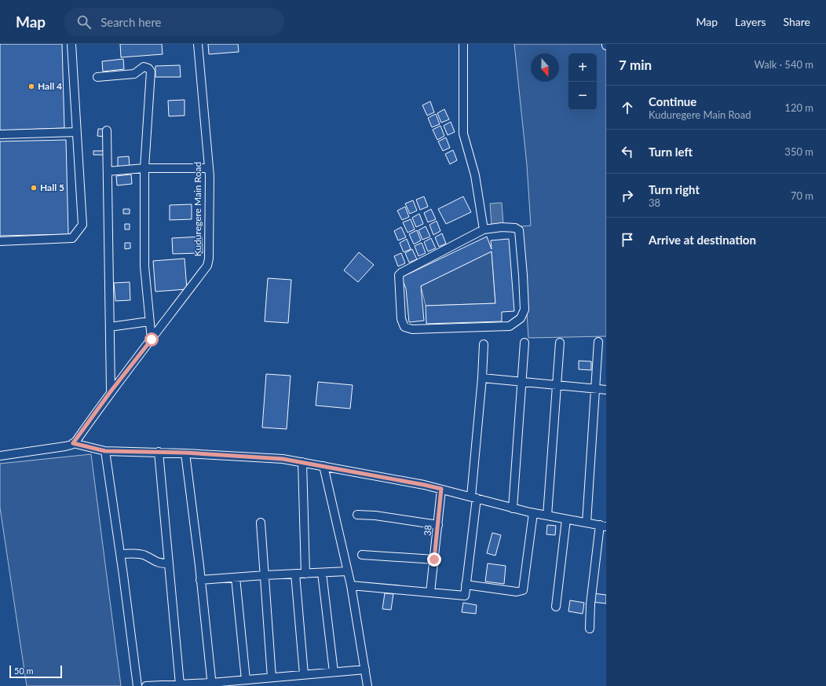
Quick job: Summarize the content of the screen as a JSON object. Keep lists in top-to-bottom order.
{
  "streets": {
    "street": ["Kuduregere Main Road", "38"]
  },
  "places": ["Hall 4", "Hall 5"],
  "scale_bar": "50 m",
  "north": "bottom",
  "page": {
    "header": "Map",
    "search": "Search here",
    "nav": ["Map", "Layers", "Share"],
    "heading": ["7 min", "Walk · 540 m"],
    "map_buttons": ["+", "−"],
    "list": [
      ["Continue", "Kuduregere Main Road", "120 m"],
      ["Turn left", "350 m"],
      ["Turn right", "38", "70 m"],
      "Arrive at destination"
    ],
    "scale": "50 m"
  }
}
